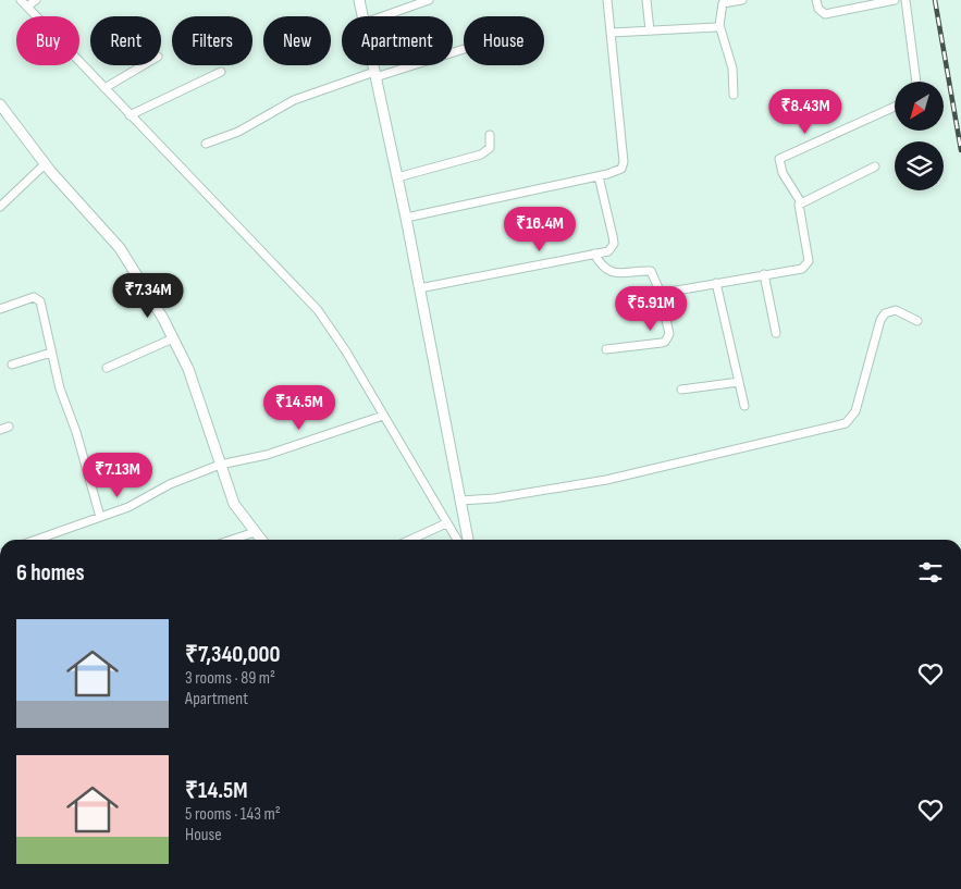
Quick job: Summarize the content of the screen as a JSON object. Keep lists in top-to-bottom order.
{
  "north": "bottom left",
  "page": {
    "chip": [
      "Buy",
      "Rent",
      "Filters",
      "New",
      "Apartment",
      "House"
    ],
    "price": [
      "₹8.43M",
      "₹16.4M",
      "₹7.34M",
      "₹5.91M",
      "₹14.5M",
      "₹7.13M"
    ],
    "heading": "6 homes",
    "list": [
      {
        "name": "₹7,340,000",
        "note": "3 rooms · 89 m² · Apartment"
      },
      {
        "name": "₹14.5M",
        "note": "5 rooms · 143 m² · House"
      }
    ]
  }
}
